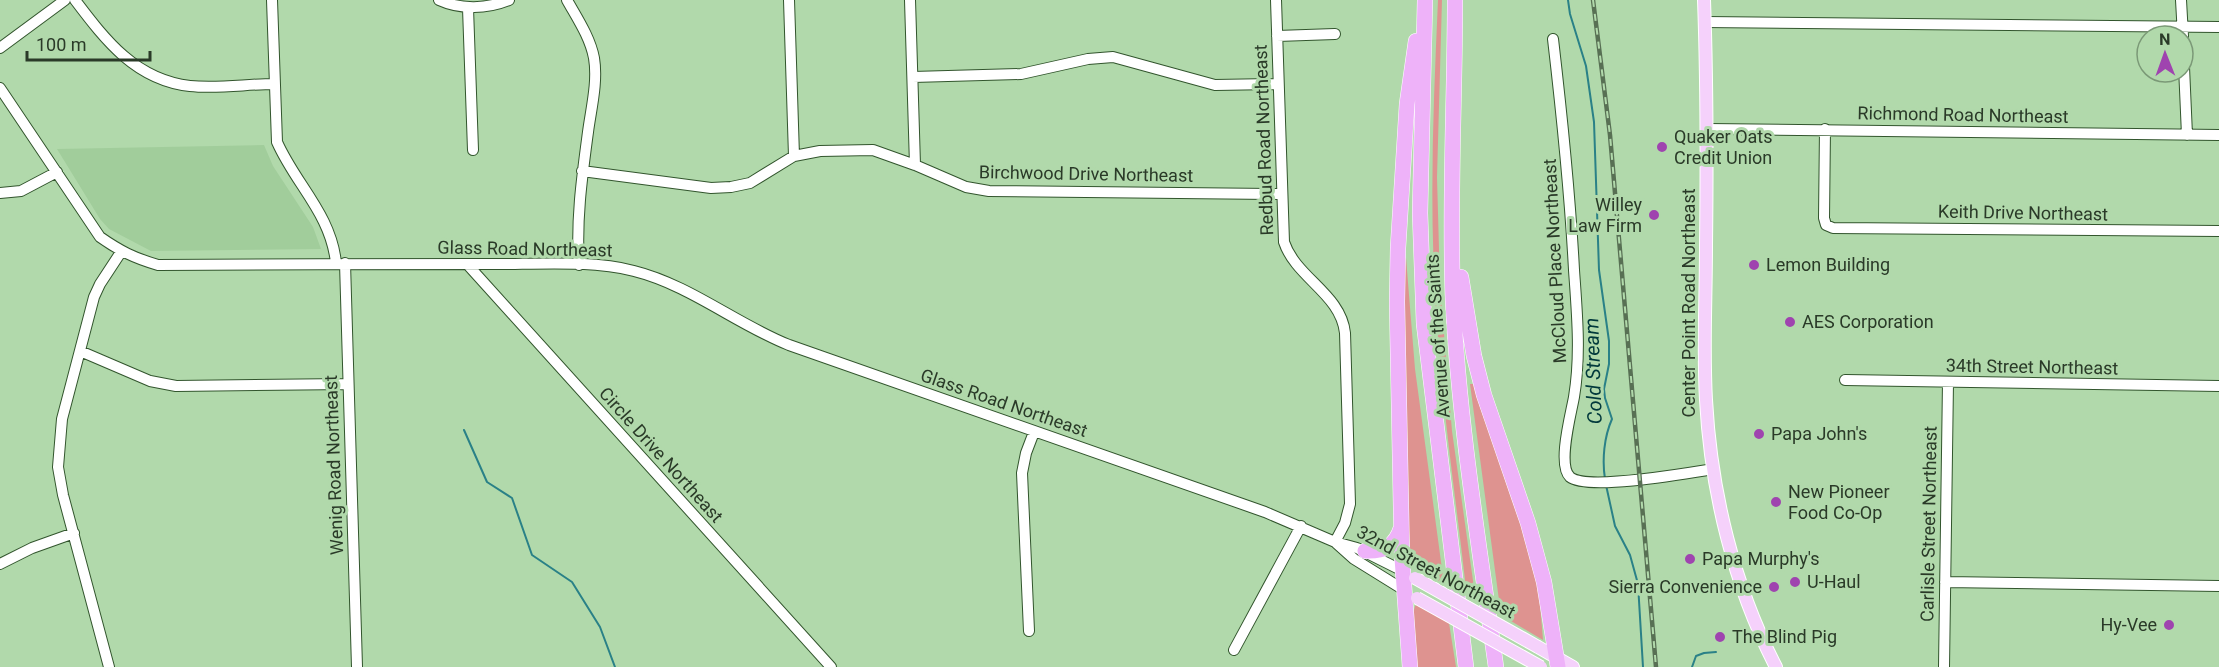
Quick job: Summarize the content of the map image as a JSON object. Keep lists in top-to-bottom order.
{
  "streets": {
    "highway": ["Avenue of the Saints"],
    "main road": ["Center Point Road Northeast", "32nd Street Northeast"],
    "street": [
      "Richmond Road Northeast",
      "Redbud Road Northeast",
      "Birchwood Drive Northeast",
      "Keith Drive Northeast",
      "Glass Road Northeast",
      "McCloud Place Northeast",
      "34th Street Northeast",
      "Circle Drive Northeast",
      "Wenig Road Northeast",
      "Carlisle Street Northeast"
    ]
  },
  "crossings": [
    ["Richmond Road Northeast", "Keith Drive Northeast"],
    ["Richmond Road Northeast", "Center Point Road Northeast"],
    ["Redbud Road Northeast", "Birchwood Drive Northeast"],
    ["Redbud Road Northeast", "Glass Road Northeast"],
    ["Redbud Road Northeast", "32nd Street Northeast"],
    ["Glass Road Northeast", "Circle Drive Northeast"],
    ["Glass Road Northeast", "Wenig Road Northeast"],
    ["Glass Road Northeast", "32nd Street Northeast"],
    ["McCloud Place Northeast", "Center Point Road Northeast"],
    ["34th Street Northeast", "Carlisle Street Northeast"]
  ],
  "water": ["Cold Stream"],
  "places": [
    "Quaker Oats Credit Union",
    "Willey Law Firm",
    "Lemon Building",
    "AES Corporation",
    "Papa John's",
    "New Pioneer Food Co-Op",
    "Papa Murphy's",
    "U-Haul",
    "Sierra Convenience",
    "Hy-Vee",
    "The Blind Pig"
  ],
  "scale_bar": "100 m",
  "north": "top"
}
